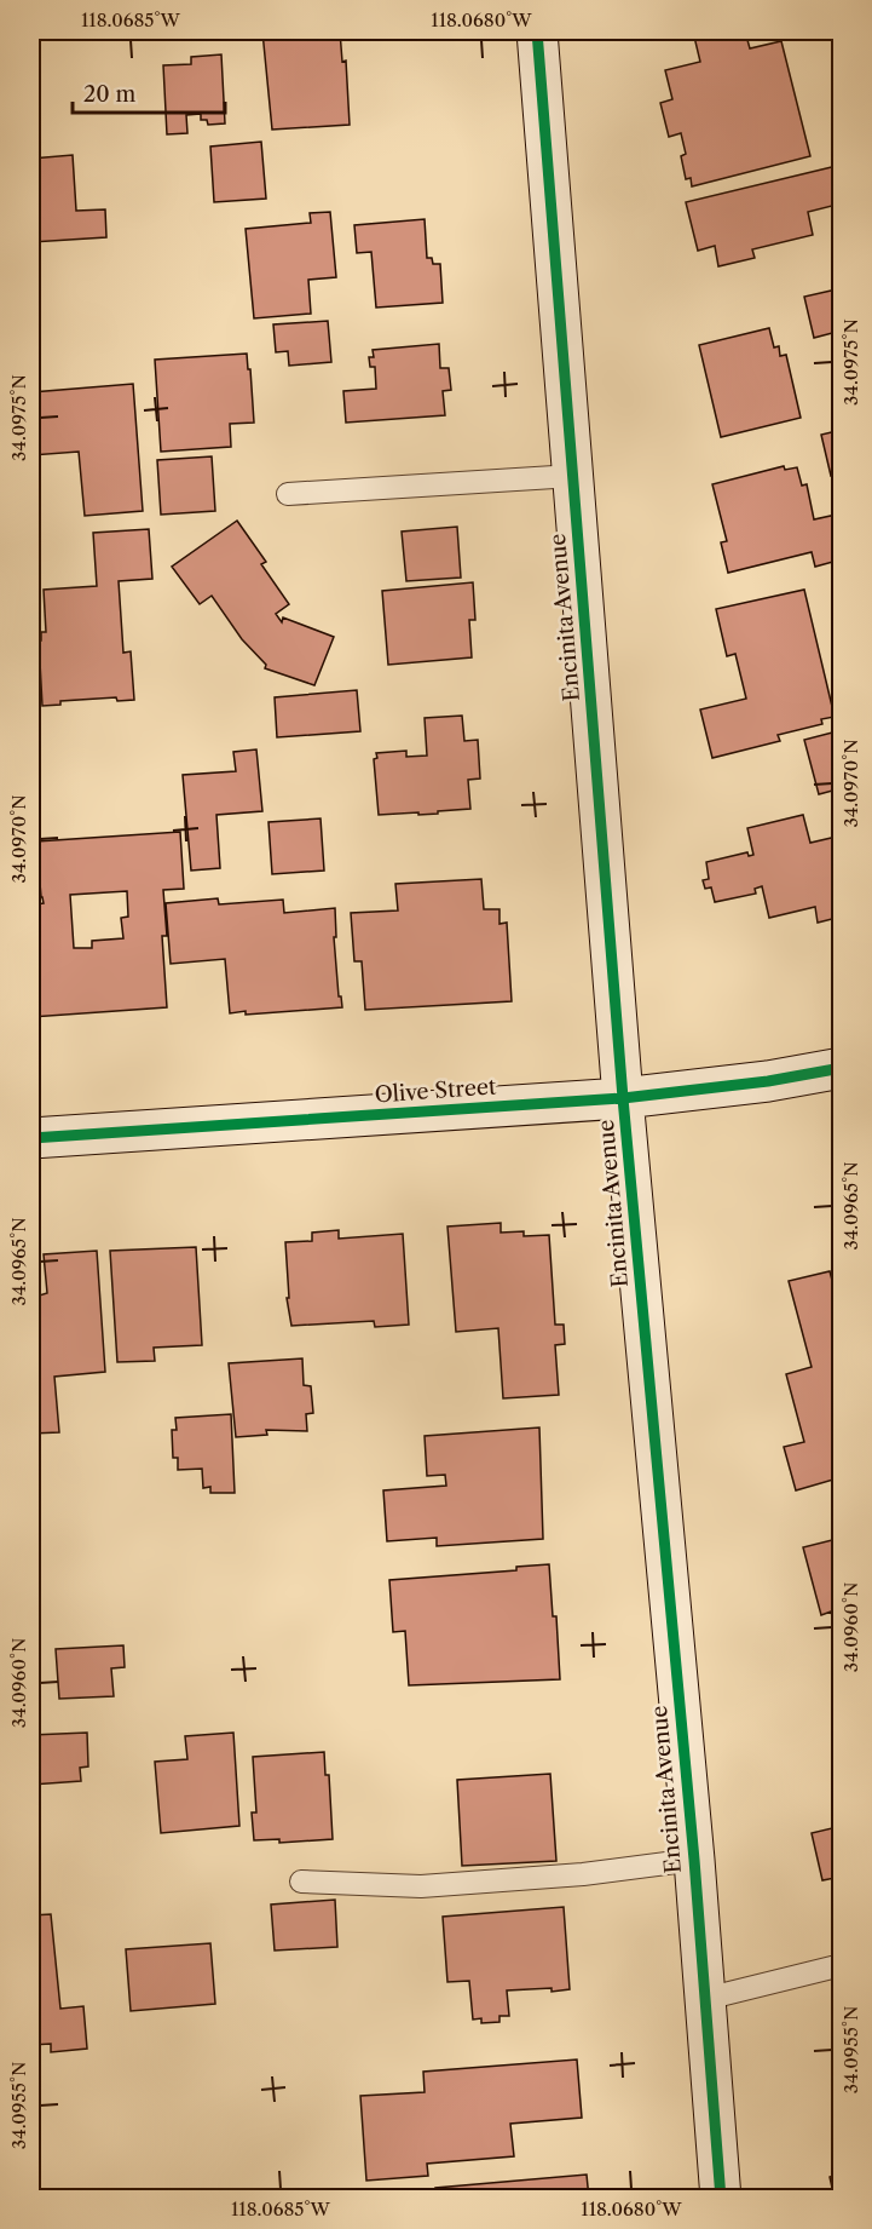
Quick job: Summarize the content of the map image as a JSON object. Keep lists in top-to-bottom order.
{
  "streets": {
    "street": ["Encinita Avenue", "Olive Street"]
  },
  "crossings": [
    ["Encinita Avenue", "Olive Street"]
  ],
  "scale_bar": "20 m",
  "coordinates": [
    "118.0685°W",
    "118.0680°W",
    "34.0975°N",
    "34.0970°N",
    "34.0965°N",
    "34.0960°N",
    "34.0955°N"
  ]
}
